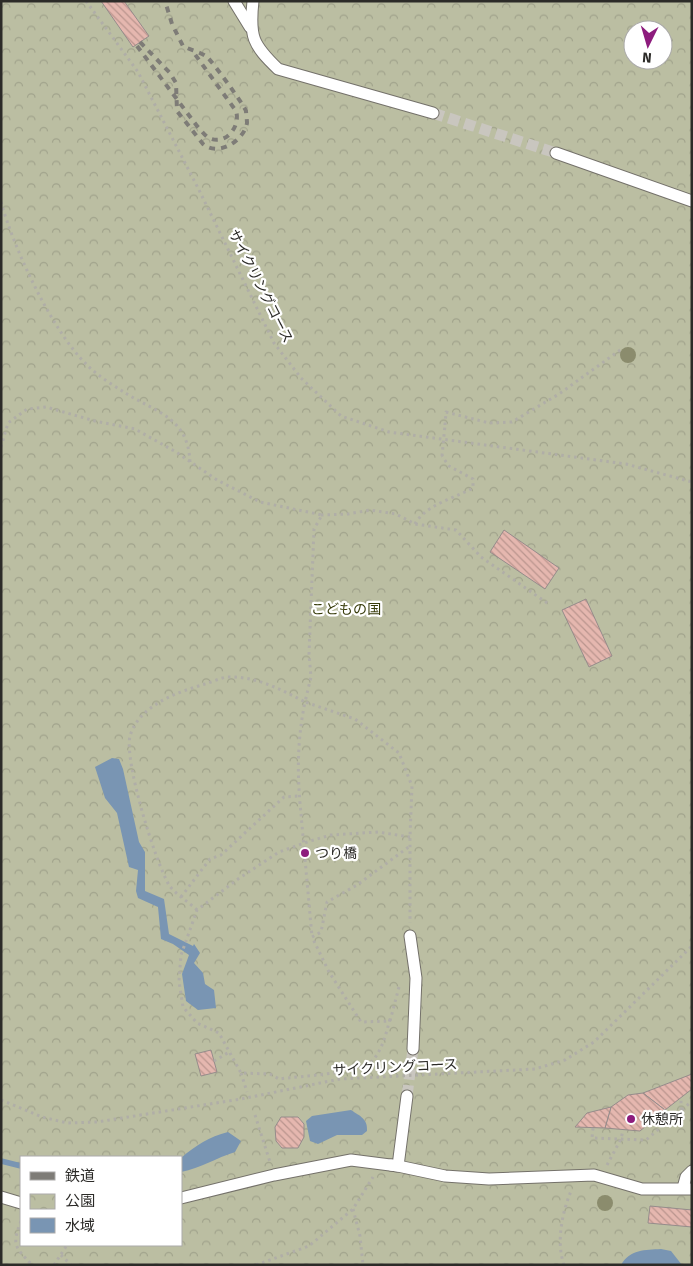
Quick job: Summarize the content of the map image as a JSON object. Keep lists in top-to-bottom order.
{
  "streets": {
    "path": ["サイクリングコース"]
  },
  "parks": ["こどもの国"],
  "places": ["つり橋", "休憩所"],
  "legend": ["鉄道", "公園", "水域"],
  "north": "bottom"
}
